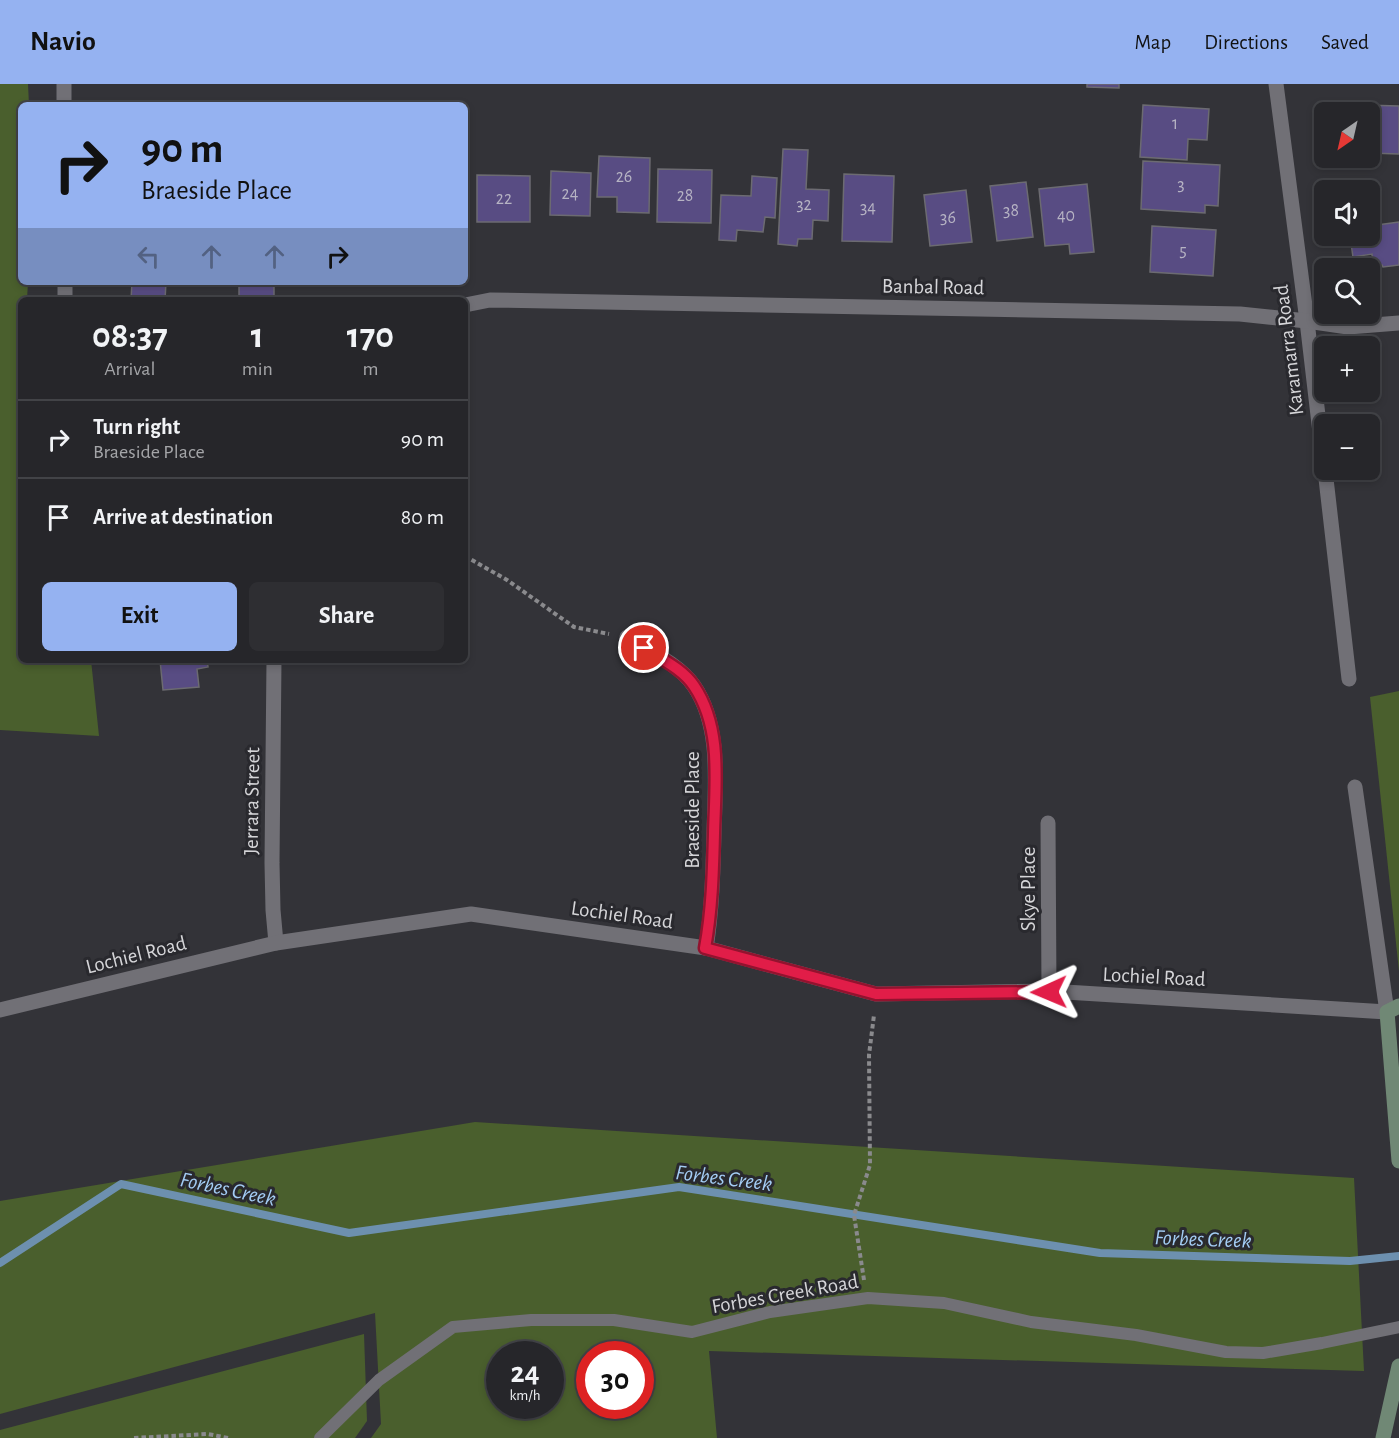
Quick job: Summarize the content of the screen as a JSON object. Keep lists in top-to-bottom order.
{
  "streets": {
    "street": [
      "Banbal Road",
      "Karamarra Road",
      "Jerrara Street",
      "Braeside Place",
      "Skye Place",
      "Lochiel Road"
    ],
    "lane": ["Forbes Creek Road"]
  },
  "crossings": [
    ["Banbal Road", "Karamarra Road"],
    ["Jerrara Street", "Lochiel Road"],
    ["Braeside Place", "Lochiel Road"],
    ["Skye Place", "Lochiel Road"]
  ],
  "water": ["Forbes Creek"],
  "house_numbers": [
    "1",
    "26",
    "3",
    "24",
    "28",
    "22",
    "32",
    "34",
    "38",
    "40",
    "36",
    "5"
  ],
  "north": "bottom left",
  "page": {
    "header": "Navio",
    "nav": ["Map", "Directions", "Saved"],
    "map_buttons": ["+", "−"],
    "turn": ["90 m", "Braeside Place"],
    "eta": [
      "08:37",
      "Arrival",
      "1",
      "min",
      "170",
      "m"
    ],
    "list": [
      {
        "name": "Turn right",
        "note": "Braeside Place",
        "value": "90 m"
      },
      {
        "name": "Arrive at destination",
        "value": "80 m"
      }
    ],
    "buttons": ["Exit", "Share"],
    "speed": "24 km/h",
    "limit": "30"
  }
}
